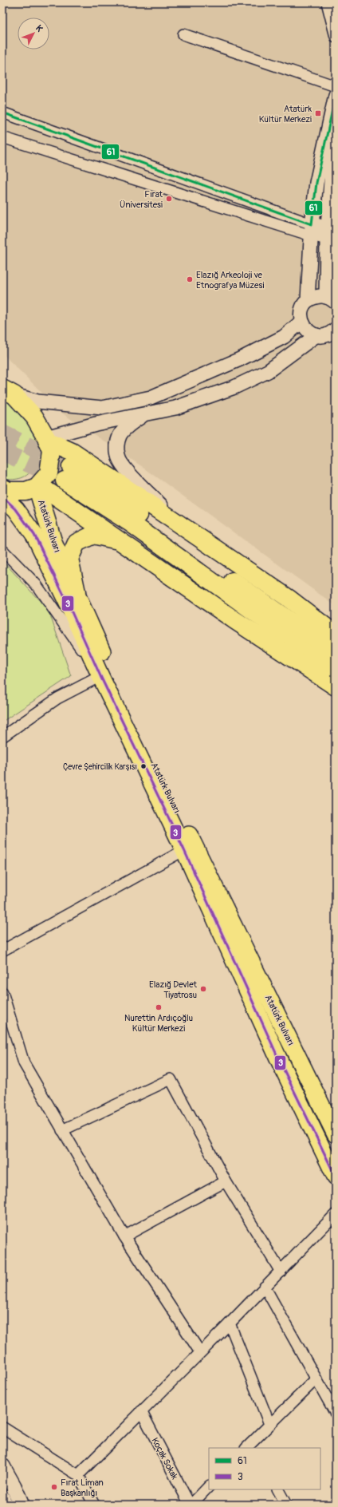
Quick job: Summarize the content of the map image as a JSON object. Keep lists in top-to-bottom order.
{
  "streets": {
    "main road": ["Atatürk Bulvarı"],
    "street": ["Koçak Sokak"]
  },
  "places": {
    "transit": ["Atatürk Kültür Merkezi"],
    "other": [
      "Fırat Üniversitesi",
      "Elazığ Arkeoloji ve Etnografya Müzesi",
      "Çevre Şehircilik Karşısı",
      "Elazığ Devlet Tiyatrosu",
      "Nurettin Ardıçoğlu Kültür Merkezi",
      "Fırat Liman Başkanlığı"
    ]
  },
  "lines": ["transit line 61", "transit line 3"],
  "legend": ["61", "3"],
  "north": "top right"
}
